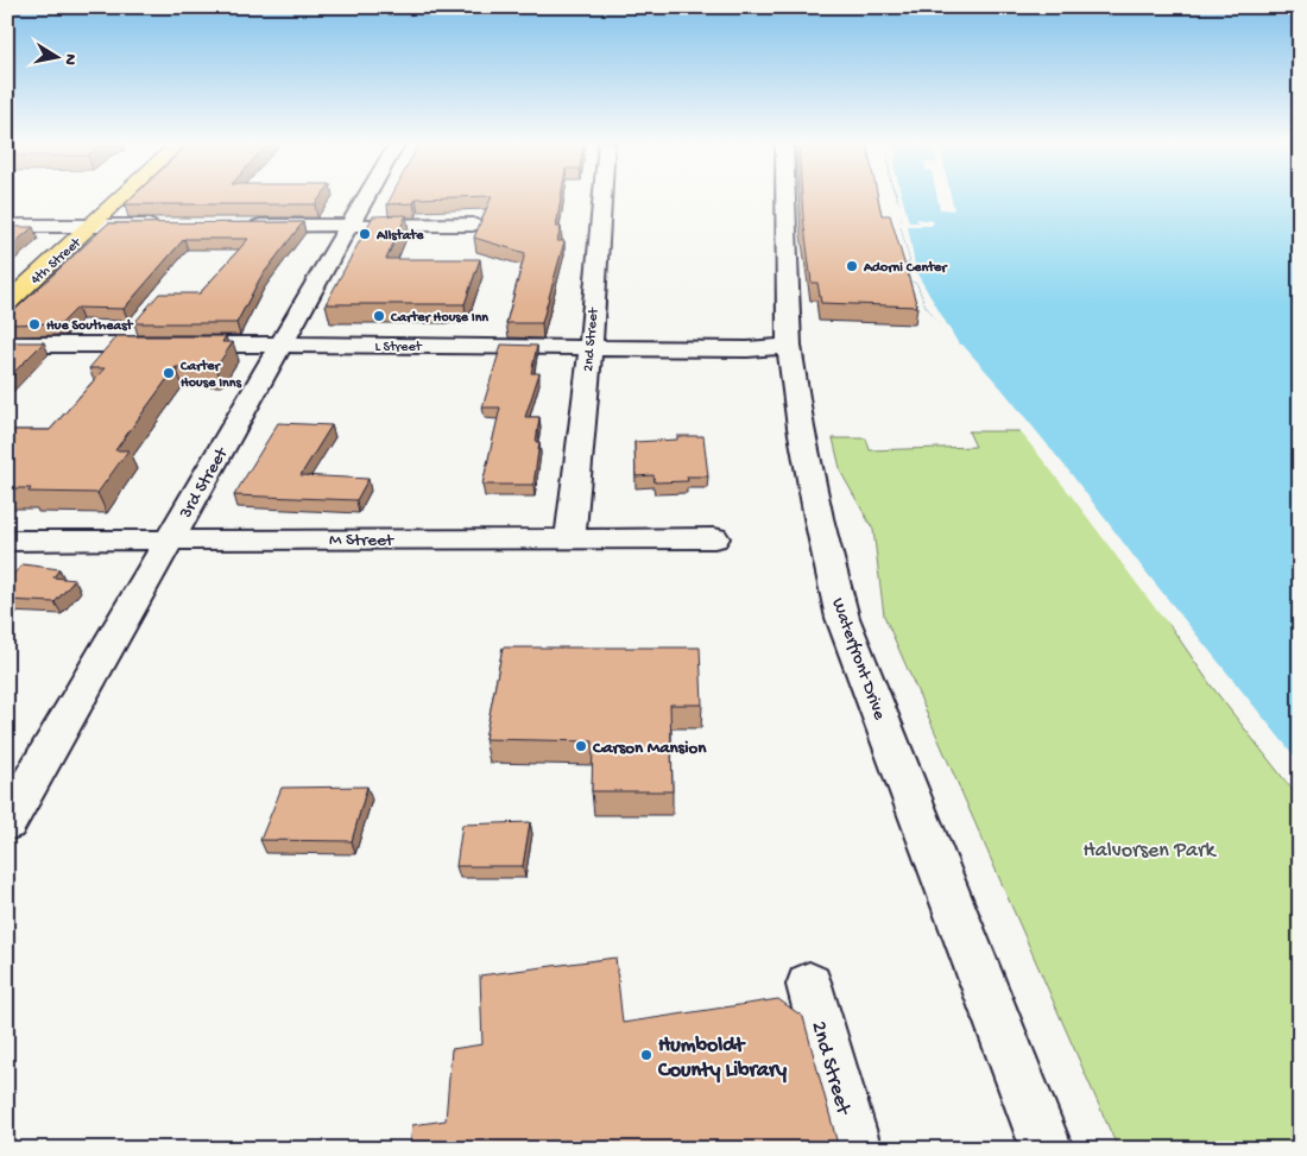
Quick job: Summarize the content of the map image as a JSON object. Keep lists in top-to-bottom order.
{
  "streets": {
    "highway": ["4th Street"],
    "street": [
      "2nd Street",
      "L Street",
      "3rd Street",
      "M Street",
      "Waterfront Drive"
    ]
  },
  "crossings": [
    ["2nd Street", "L Street"],
    ["2nd Street", "M Street"],
    ["L Street", "3rd Street"],
    ["L Street", "Waterfront Drive"],
    ["3rd Street", "M Street"]
  ],
  "parks": ["Halvorsen Park"],
  "places": [
    "Allstate",
    "Adorni Center",
    "Carter House Inn",
    "Hue Southeast",
    "Carter House Inns",
    "Carson Mansion",
    "Humboldt County Library"
  ],
  "north": "right"
}
